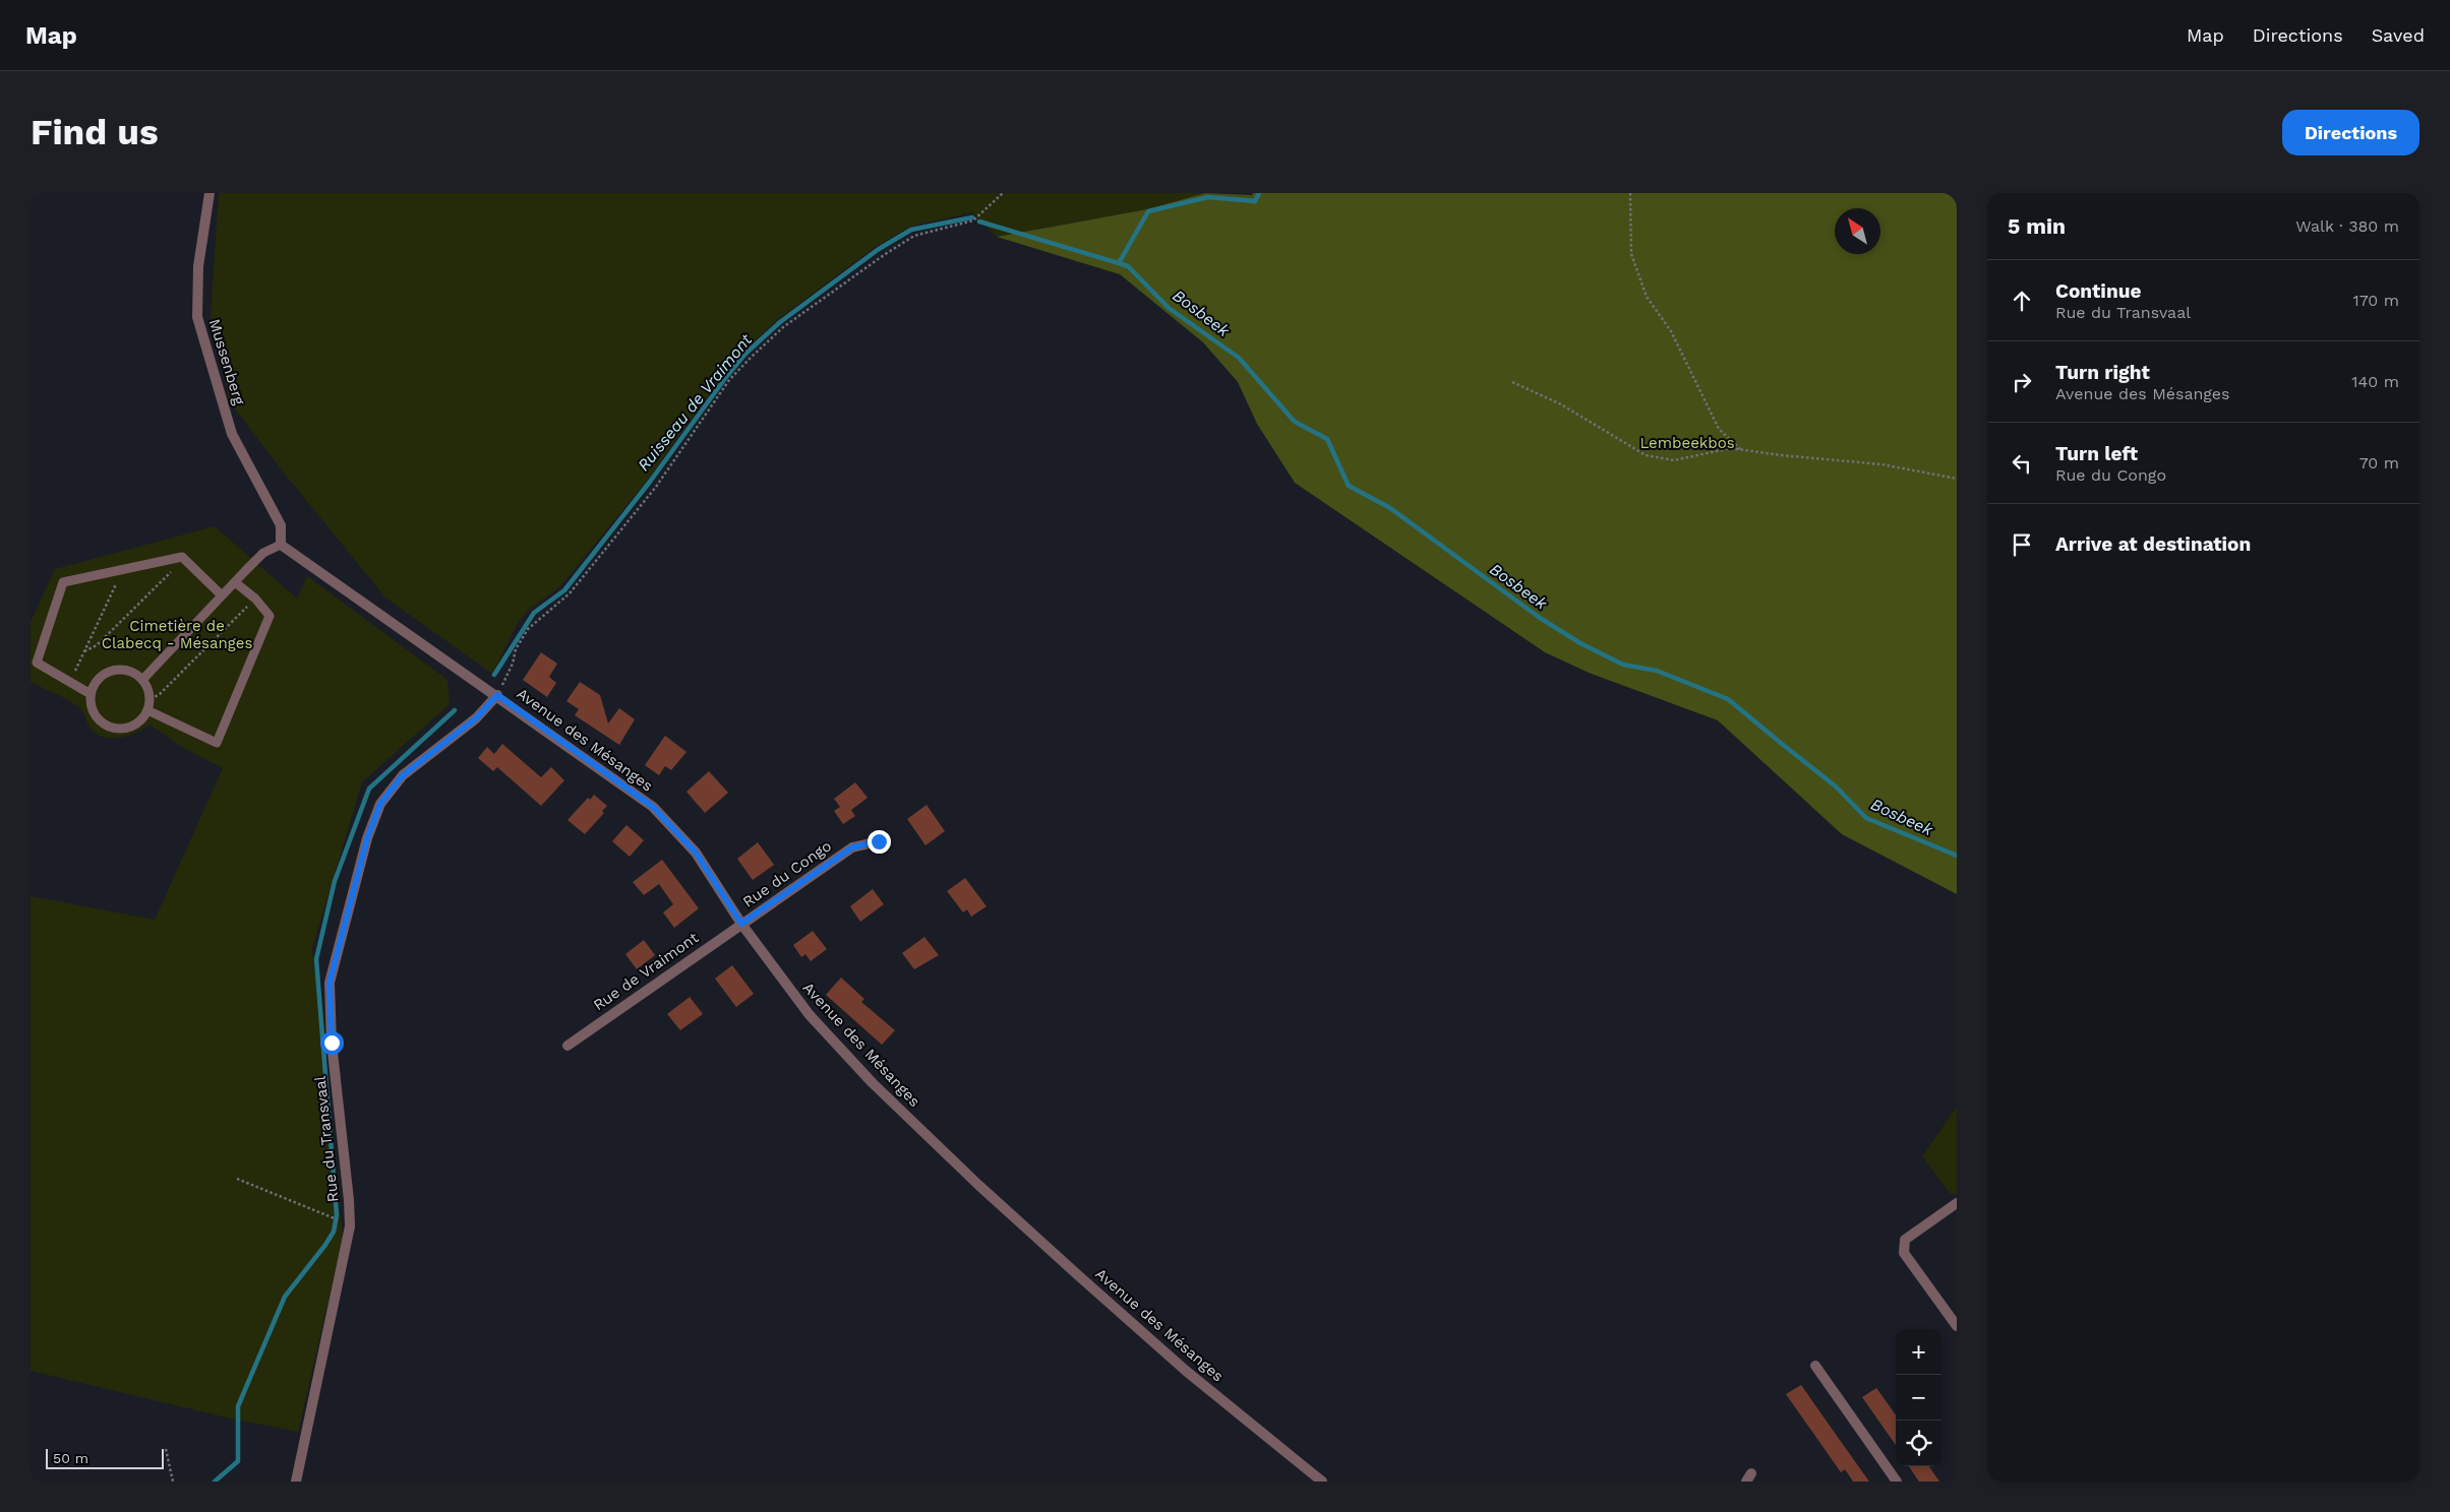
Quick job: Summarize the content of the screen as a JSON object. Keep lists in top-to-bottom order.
{
  "streets": {
    "street": [
      "Mussenberg",
      "Avenue des Mésanges",
      "Rue du Congo",
      "Rue de Vraimont",
      "Rue du Transvaal"
    ]
  },
  "crossings": [
    ["Mussenberg", "Avenue des Mésanges"],
    ["Avenue des Mésanges", "Rue du Congo"],
    ["Avenue des Mésanges", "Rue de Vraimont"],
    ["Avenue des Mésanges", "Rue du Transvaal"],
    ["Rue du Congo", "Rue de Vraimont"]
  ],
  "water": ["Bosbeek", "Ruisseau de Vraimont"],
  "parks": ["Lembeekbos", "Cimetière de Clabecq - Mésanges"],
  "scale_bar": "50 m",
  "north": "top left",
  "page": {
    "header": "Map",
    "nav": ["Map", "Directions", "Saved"],
    "buttons": "Directions",
    "title": "Find us",
    "heading": ["5 min", "Walk · 380 m"],
    "list": [
      ["Continue", "Rue du Transvaal", "170 m"],
      ["Turn right", "Avenue des Mésanges", "140 m"],
      ["Turn left", "Rue du Congo", "70 m"],
      "Arrive at destination"
    ],
    "map_buttons": ["+", "−"],
    "scale": "50 m"
  }
}
